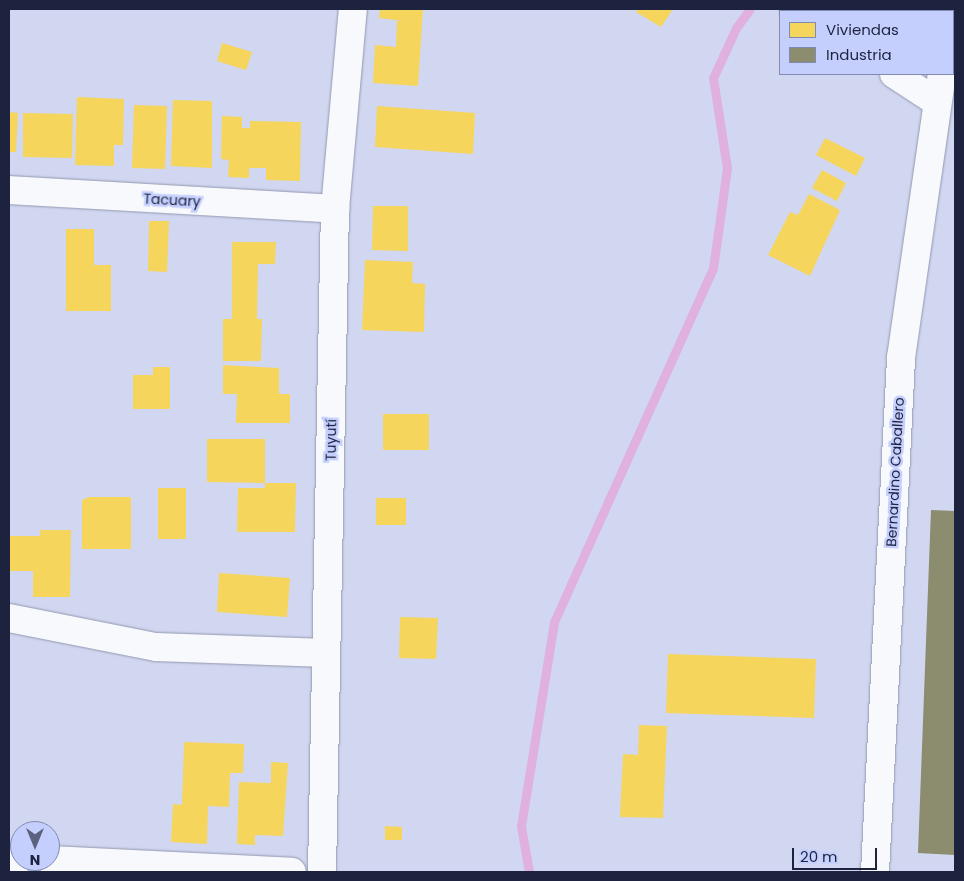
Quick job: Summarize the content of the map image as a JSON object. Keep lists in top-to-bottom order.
{
  "streets": {
    "street": ["Tacuary", "Tuyutí", "Bernardino Caballero"]
  },
  "crossings": [
    ["Tacuary", "Tuyutí"]
  ],
  "legend": ["Viviendas", "Industria"],
  "scale_bar": "20 m",
  "north": "bottom"
}
